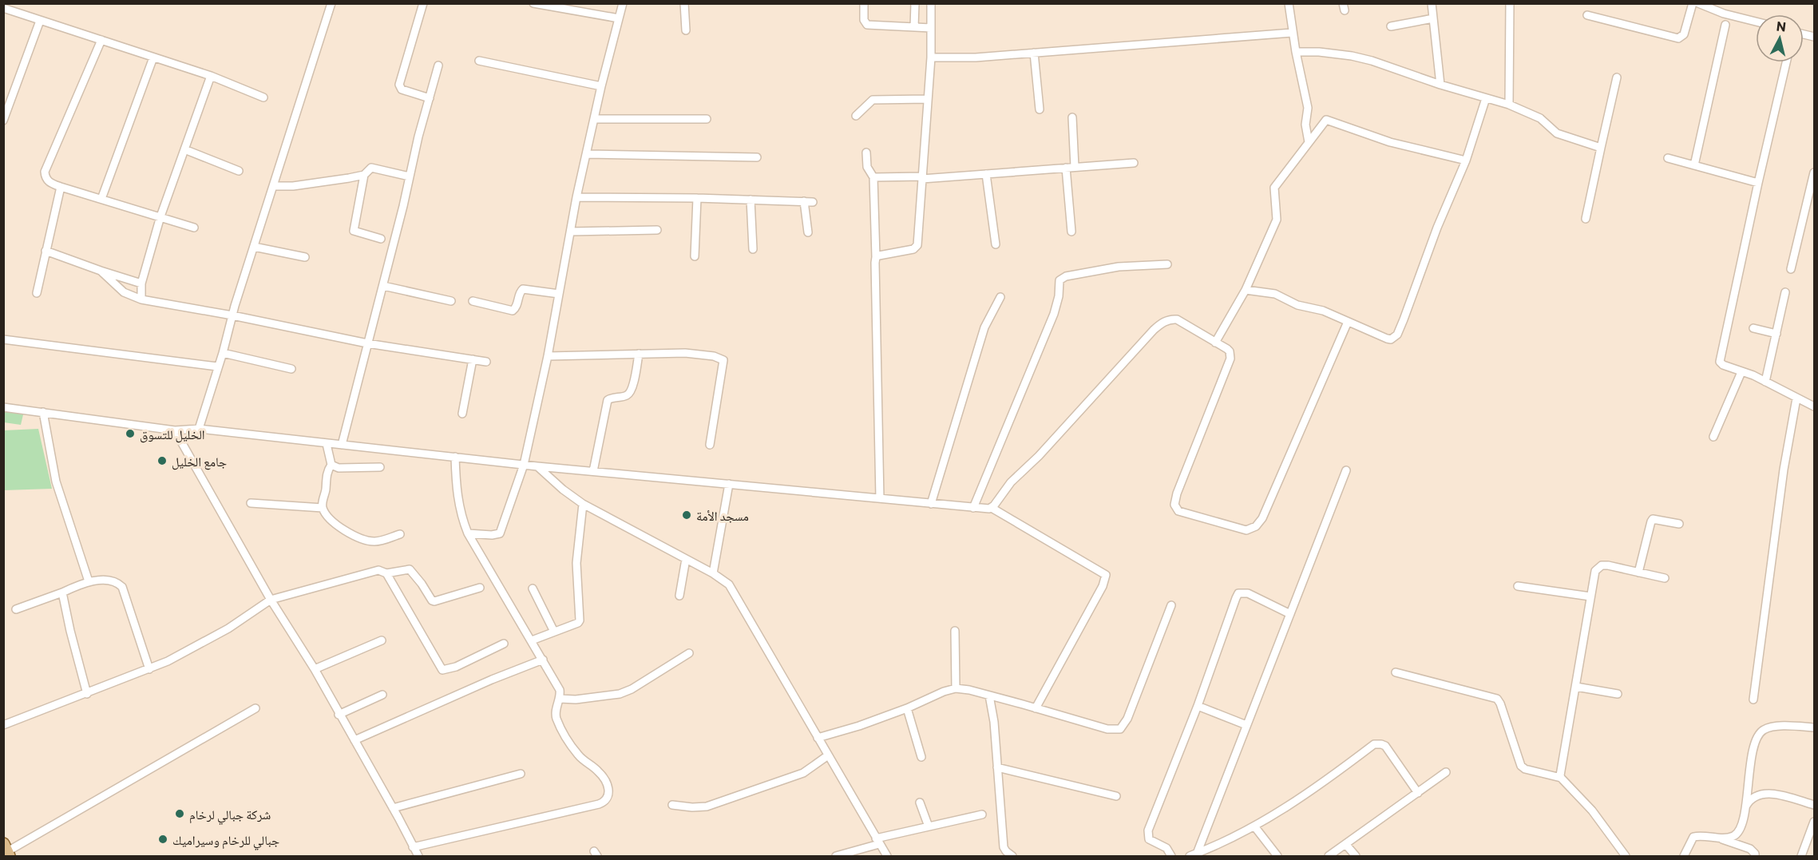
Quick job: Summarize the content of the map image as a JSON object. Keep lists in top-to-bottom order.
{
  "places": [
    "الخليل للتسوق",
    "جامع الخليل",
    "مسجد الأمة",
    "شركة جبالي لرخام",
    "جبالي للرخام وسيراميك"
  ],
  "north": "top"
}
